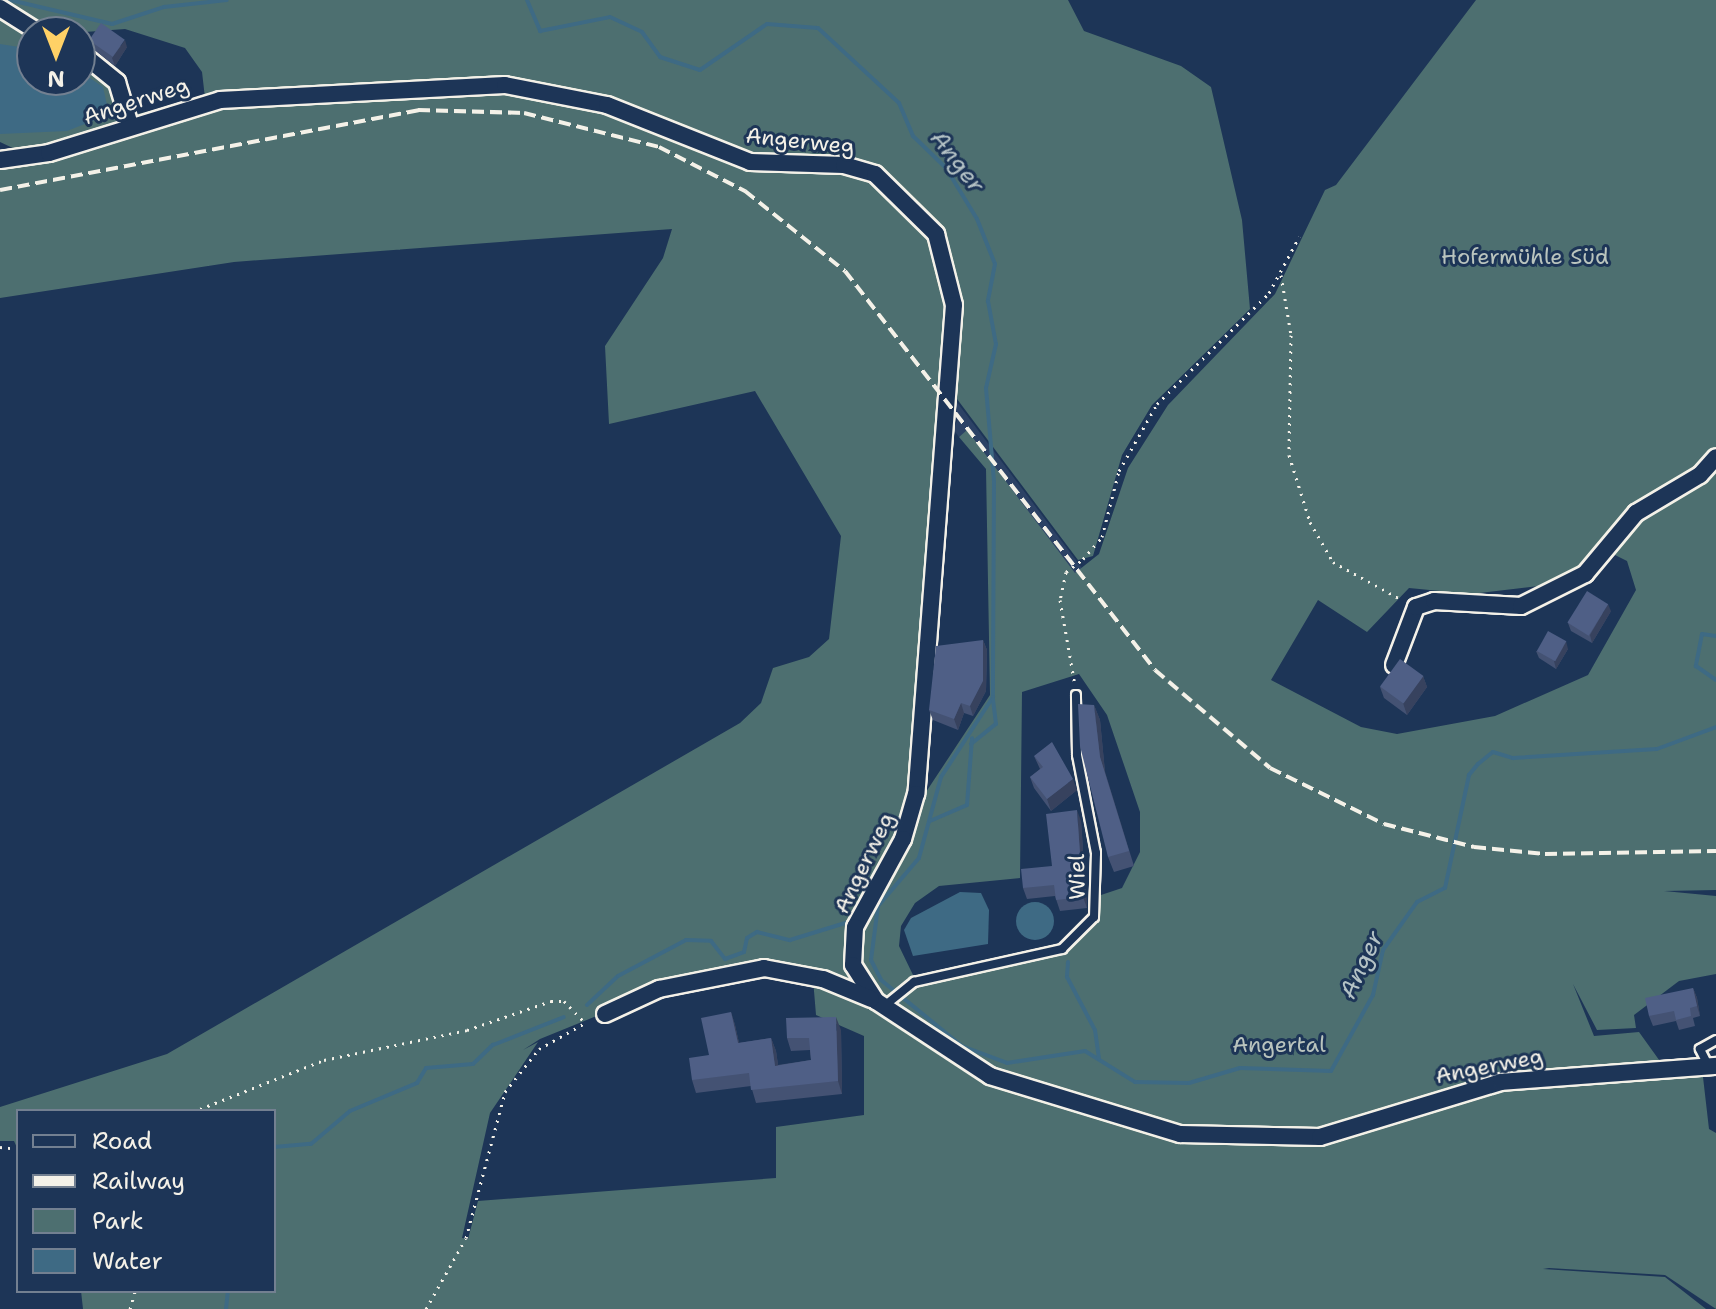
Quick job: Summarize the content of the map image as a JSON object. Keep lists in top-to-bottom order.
{
  "streets": {
    "street": ["Angerweg"],
    "lane": ["Wiel"]
  },
  "crossings": [
    ["Angerweg", "Wiel"]
  ],
  "water": ["Anger"],
  "parks": ["Hofermühle Süd", "Angertal"],
  "legend": [
    "Road",
    "Railway",
    "Park",
    "Water"
  ],
  "north": "bottom"
}
